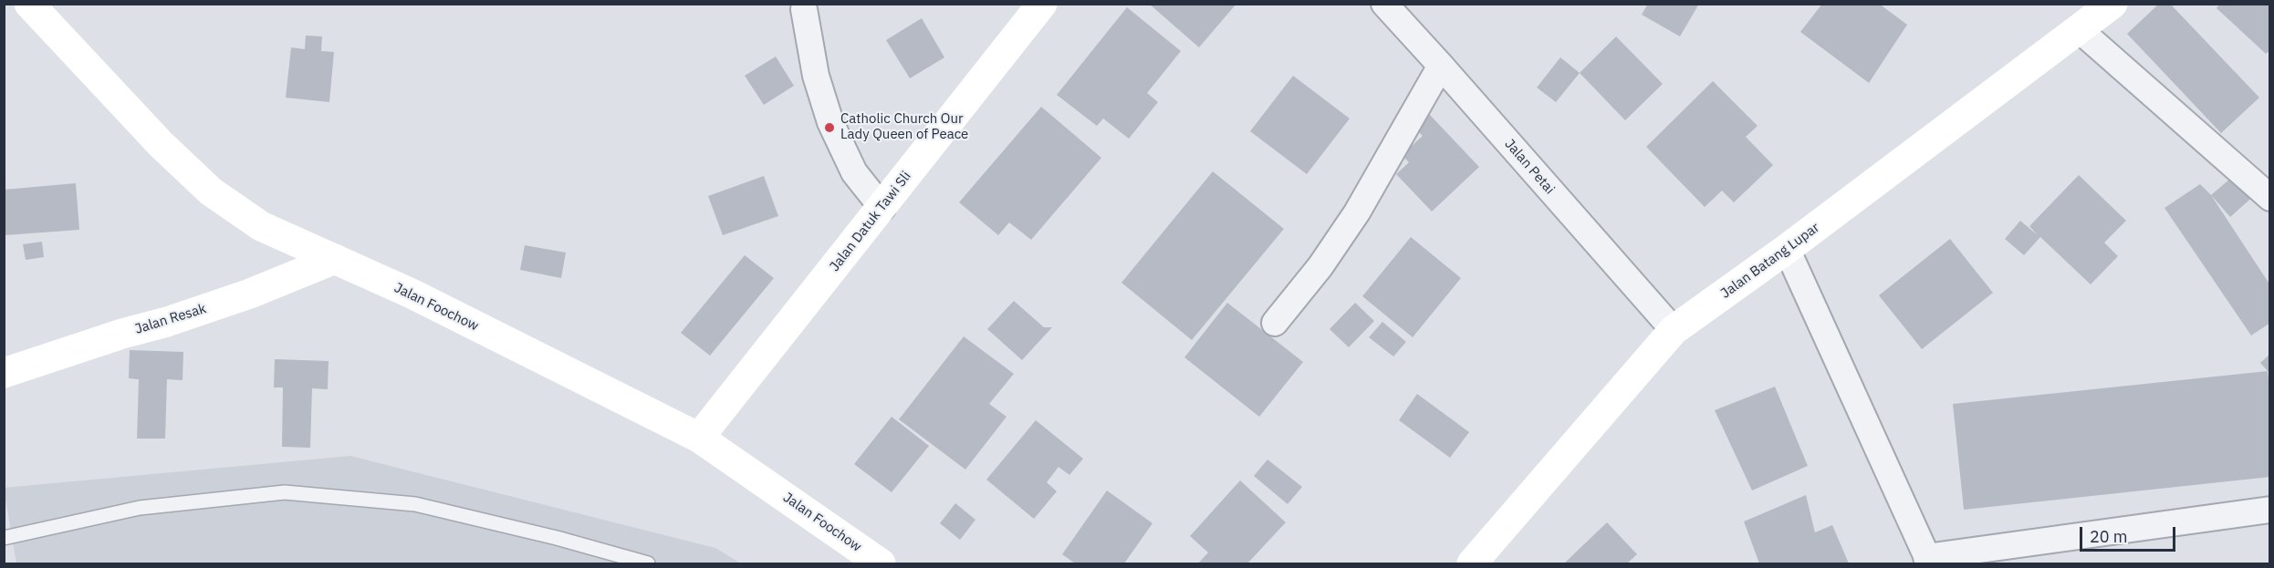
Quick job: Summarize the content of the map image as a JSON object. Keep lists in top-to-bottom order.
{
  "streets": {
    "street": [
      "Jalan Petai",
      "Jalan Datuk Tawi Sli",
      "Jalan Batang Lupar",
      "Jalan Foochow",
      "Jalan Resak"
    ]
  },
  "crossings": [
    ["Jalan Petai", "Jalan Batang Lupar"],
    ["Jalan Datuk Tawi Sli", "Jalan Foochow"],
    ["Jalan Foochow", "Jalan Resak"]
  ],
  "places": ["Catholic Church Our Lady Queen of Peace"],
  "scale_bar": "20 m"
}
